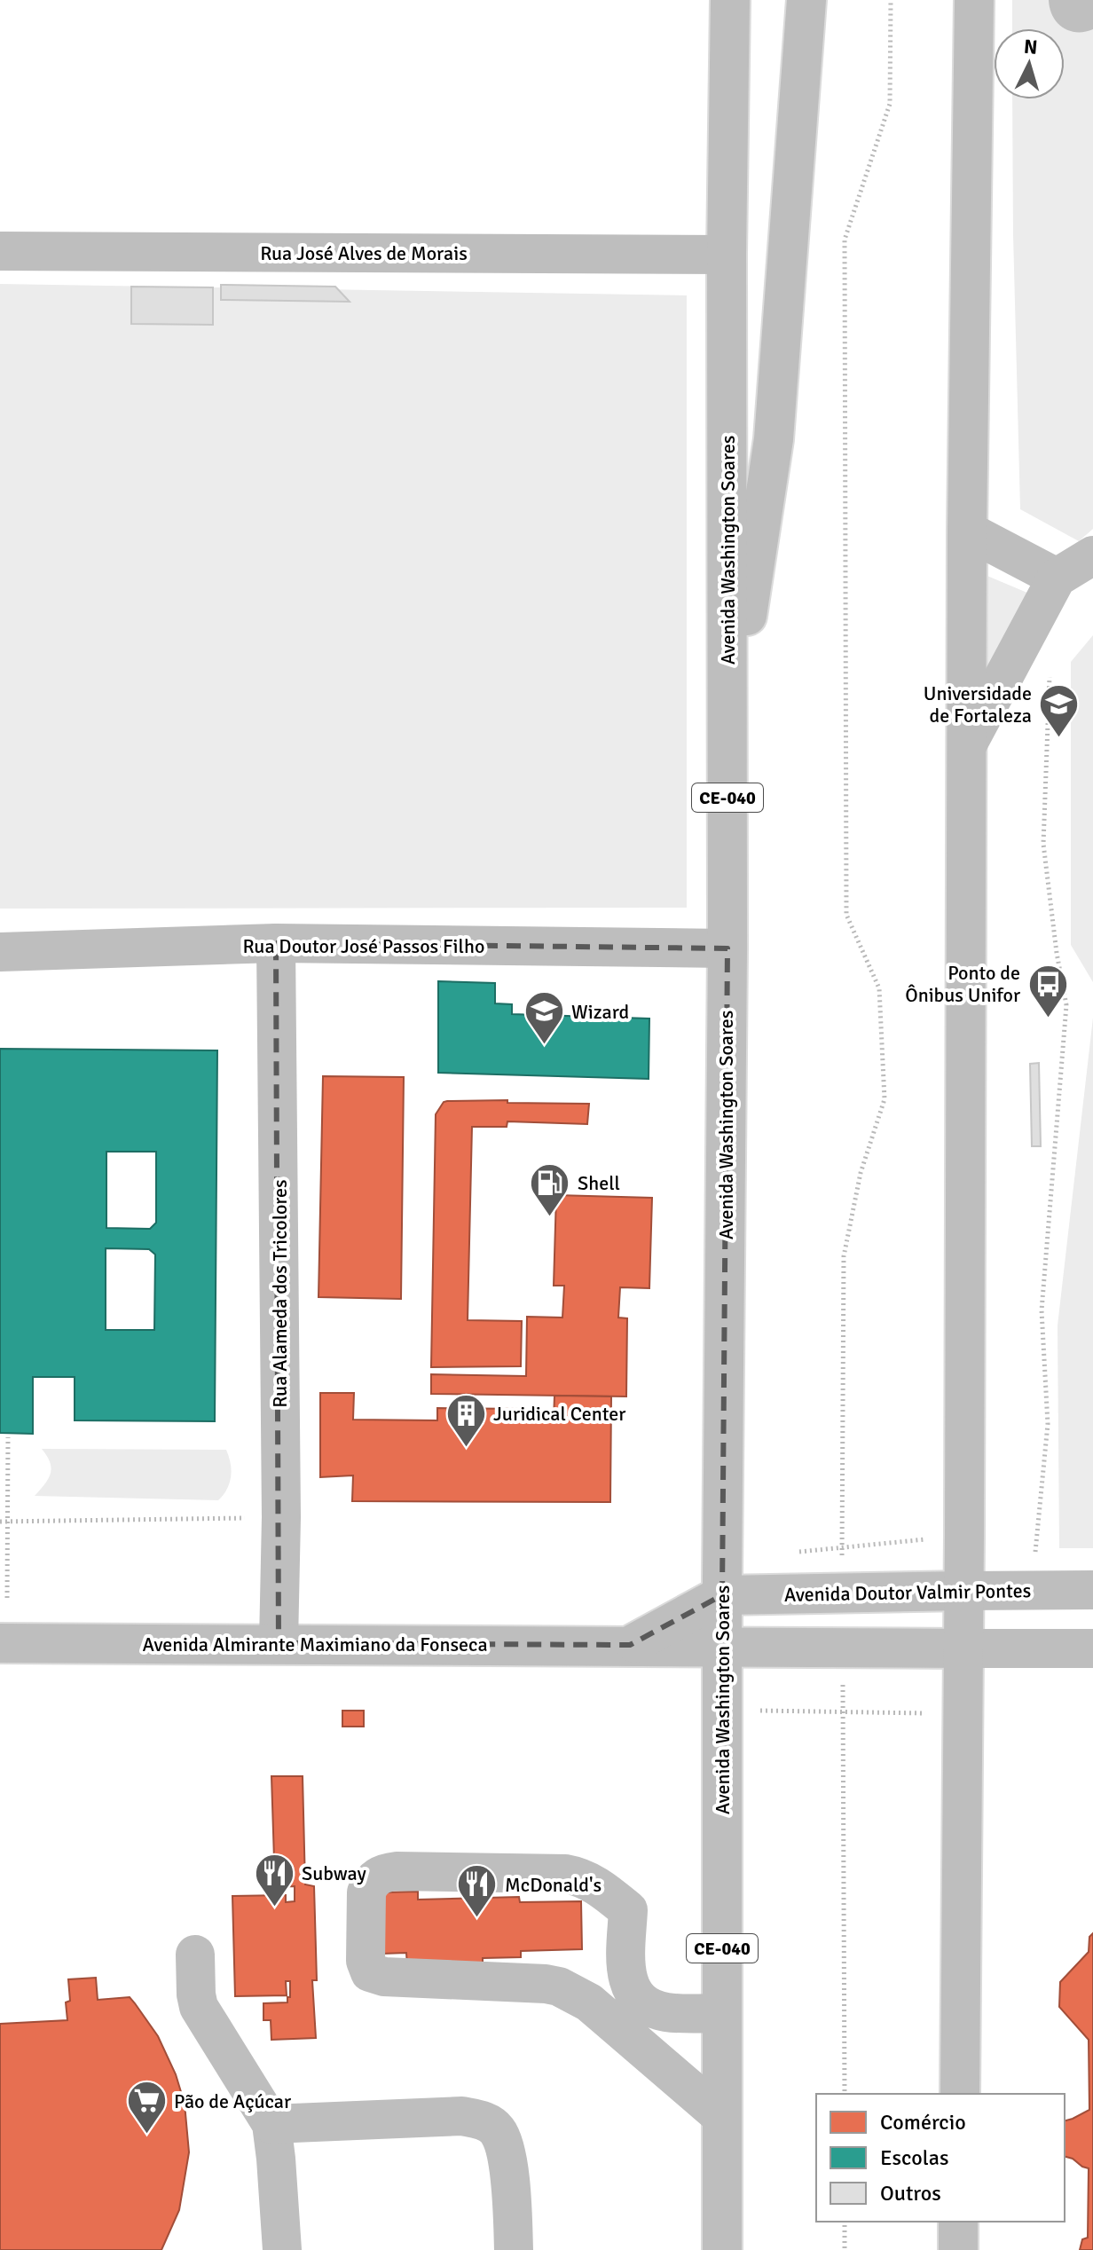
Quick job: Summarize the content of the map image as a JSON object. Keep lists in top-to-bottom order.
{
  "streets": {
    "main road": [
      "Rua José Alves de Morais",
      "Avenida Washington Soares",
      "CE-040",
      "Rua Doutor José Passos Filho",
      "Rua Alameda dos Tricolores",
      "Avenida Doutor Valmir Pontes",
      "Avenida Almirante Maximiano da Fonseca"
    ]
  },
  "crossings": [
    ["Rua José Alves de Morais", "Avenida Washington Soares"],
    ["Avenida Washington Soares", "Rua Doutor José Passos Filho"],
    ["Avenida Washington Soares", "Avenida Doutor Valmir Pontes"],
    ["Avenida Washington Soares", "Avenida Almirante Maximiano da Fonseca"],
    ["Rua Doutor José Passos Filho", "Rua Alameda dos Tricolores"],
    ["Rua Alameda dos Tricolores", "Avenida Almirante Maximiano da Fonseca"],
    ["Avenida Doutor Valmir Pontes", "Avenida Almirante Maximiano da Fonseca"]
  ],
  "places": {
    "school or university": ["Universidade de Fortaleza", "Wizard"],
    "bus stop": ["Ponto de Ônibus Unifor"],
    "fuel station": ["Shell"],
    "building": ["Juridical Center"],
    "restaurant": ["Subway", "McDonald's"],
    "supermarket": ["Pão de Açúcar"]
  },
  "legend": ["Comércio", "Escolas", "Outros"],
  "north": "top"
}
